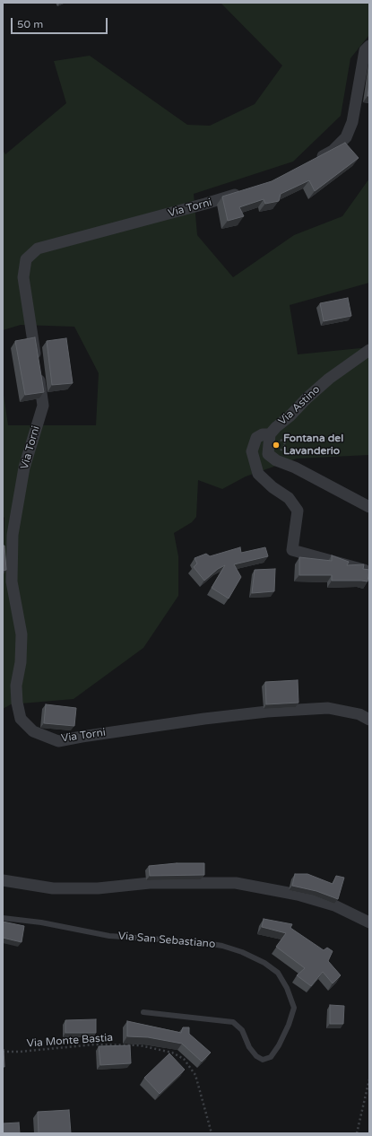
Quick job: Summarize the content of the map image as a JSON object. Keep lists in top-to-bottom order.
{
  "streets": {
    "street": ["Via Torni", "Via Astino"],
    "lane": ["Via San Sebastiano"],
    "path": ["Via Monte Bastia"]
  },
  "places": ["Fontana del Lavanderio"],
  "scale_bar": "50 m"
}
